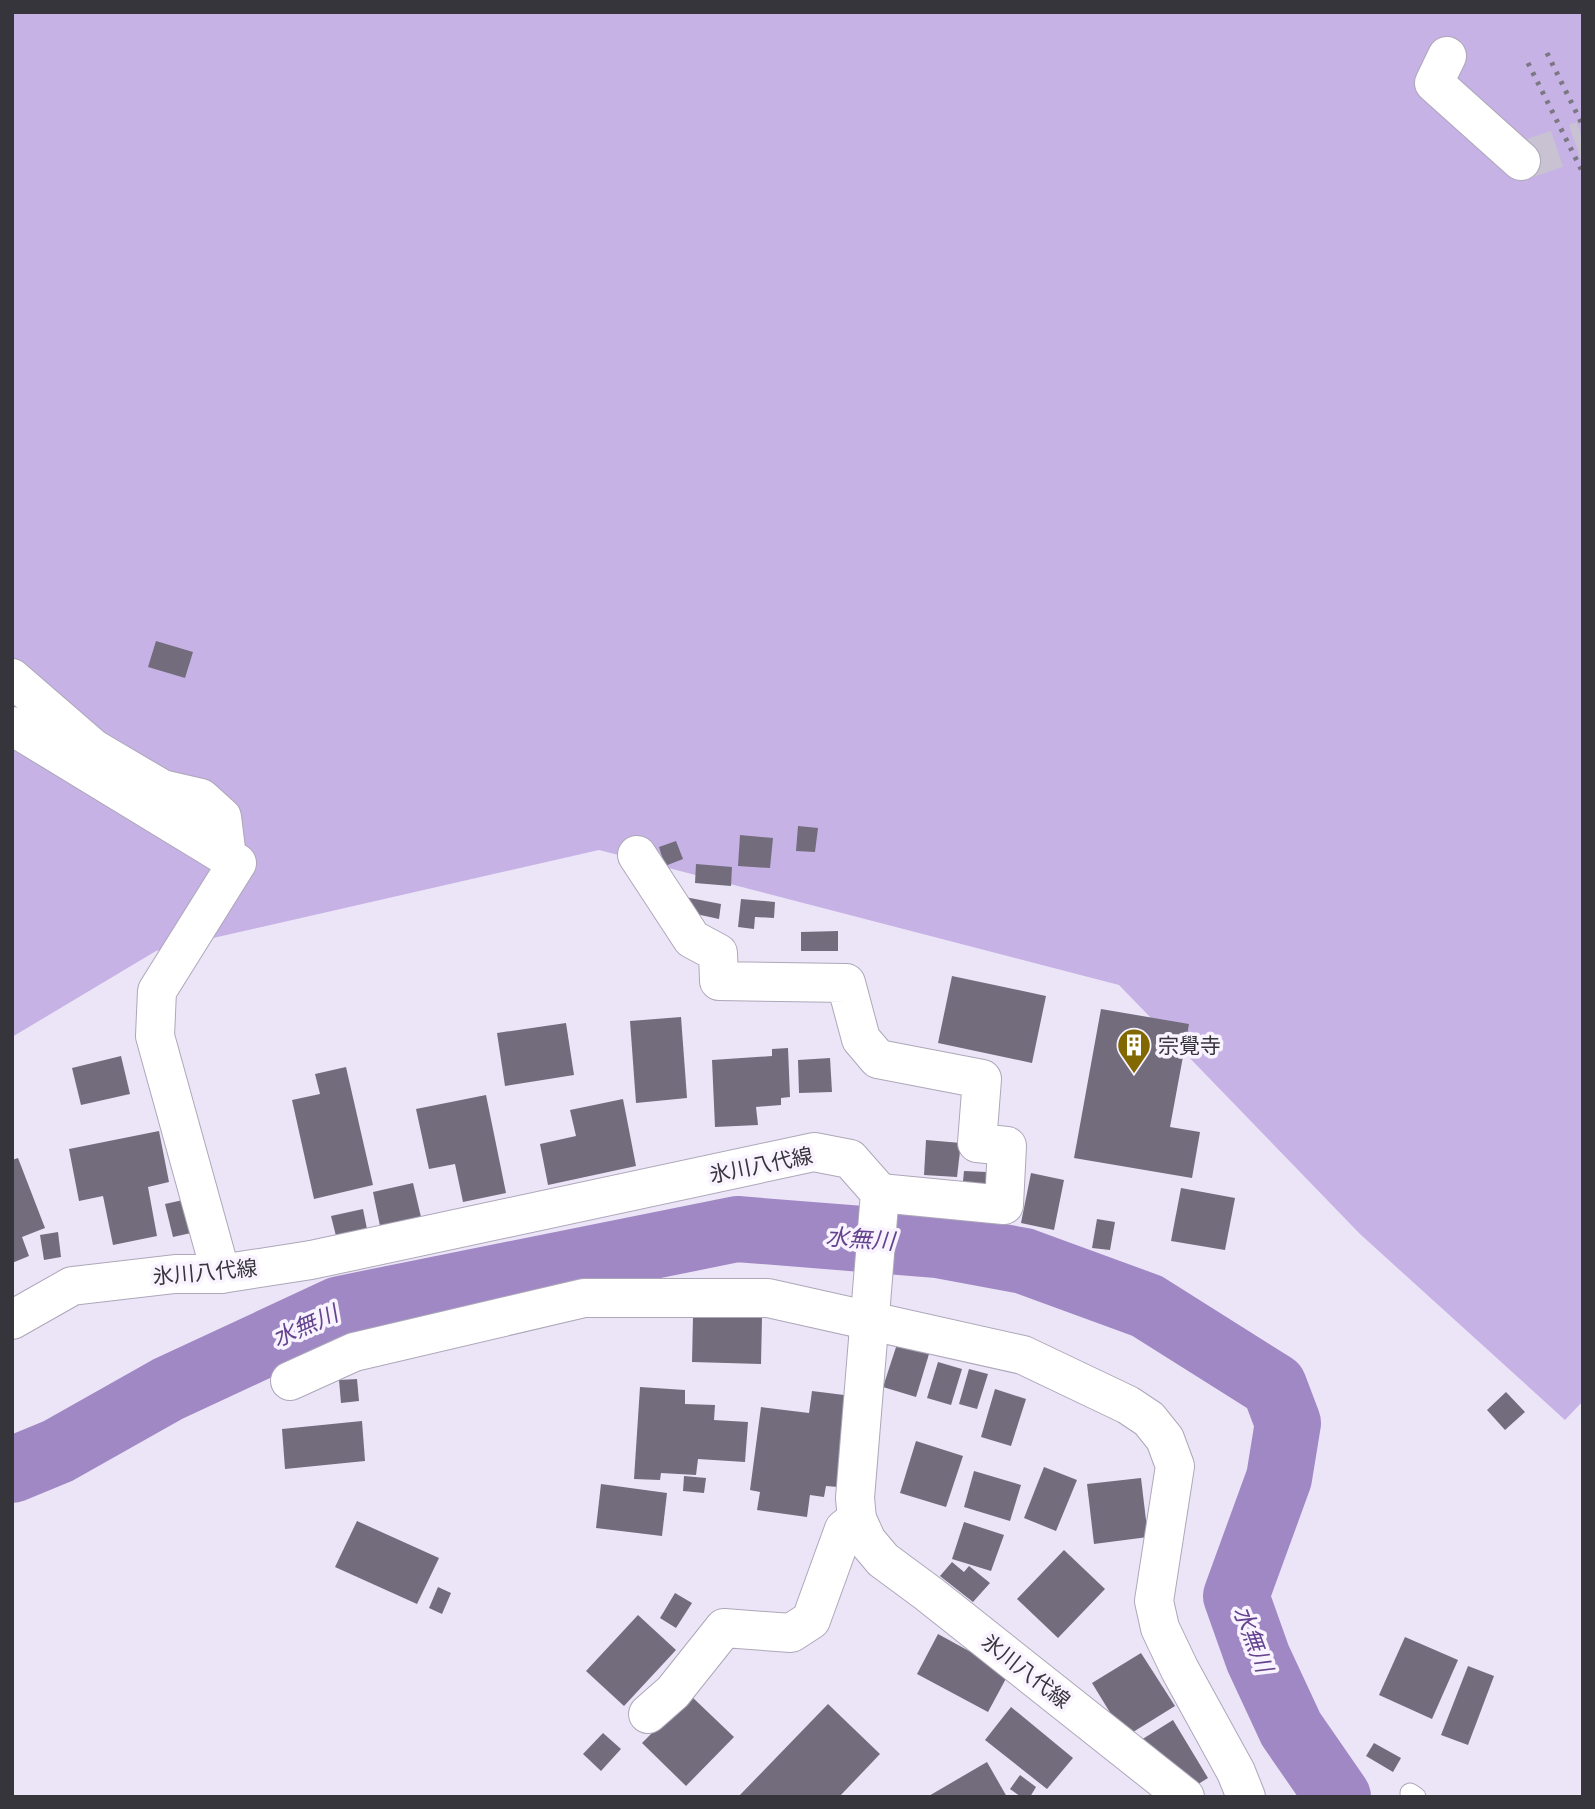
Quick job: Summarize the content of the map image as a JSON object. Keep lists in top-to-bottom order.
{
  "streets": {
    "street": ["氷川八代線"]
  },
  "water": ["水無川"],
  "places": {
    "building": ["宗覺寺"]
  }
}
